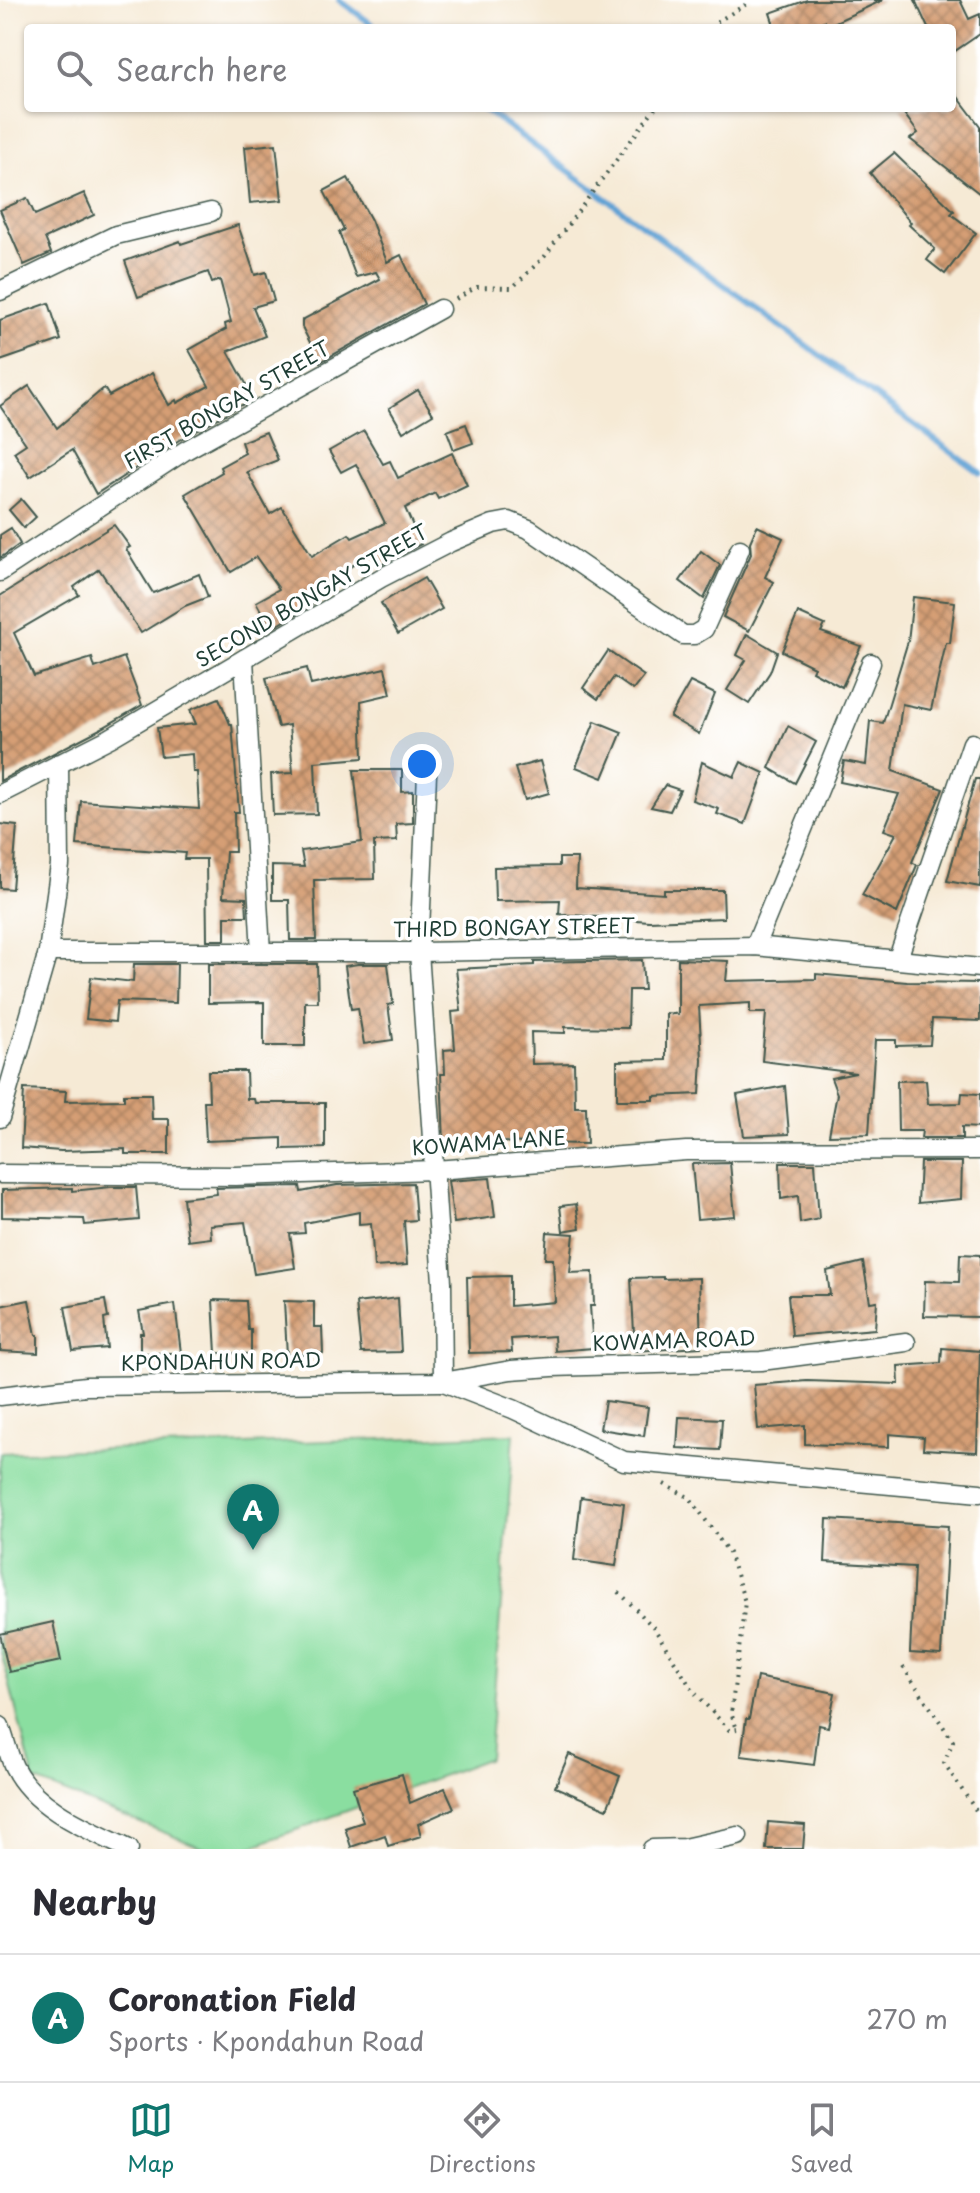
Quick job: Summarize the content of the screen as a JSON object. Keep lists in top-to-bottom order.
{
  "streets": {
    "street": [
      "FIRST BONGAY STREET",
      "SECOND BONGAY STREET",
      "THIRD BONGAY STREET",
      "KOWAMA LANE",
      "KOWAMA ROAD",
      "KPONDAHUN ROAD"
    ]
  },
  "crossings": [
    ["KOWAMA ROAD", "KPONDAHUN ROAD"]
  ],
  "page": {
    "search": "Search here",
    "pins": "A",
    "heading": "Nearby",
    "list": [
      {
        "mark": "A",
        "name": "Coronation Field",
        "note": "Sports · Kpondahun Road",
        "value": "270 m"
      }
    ],
    "nav": ["Map", "Directions", "Saved"]
  }
}
